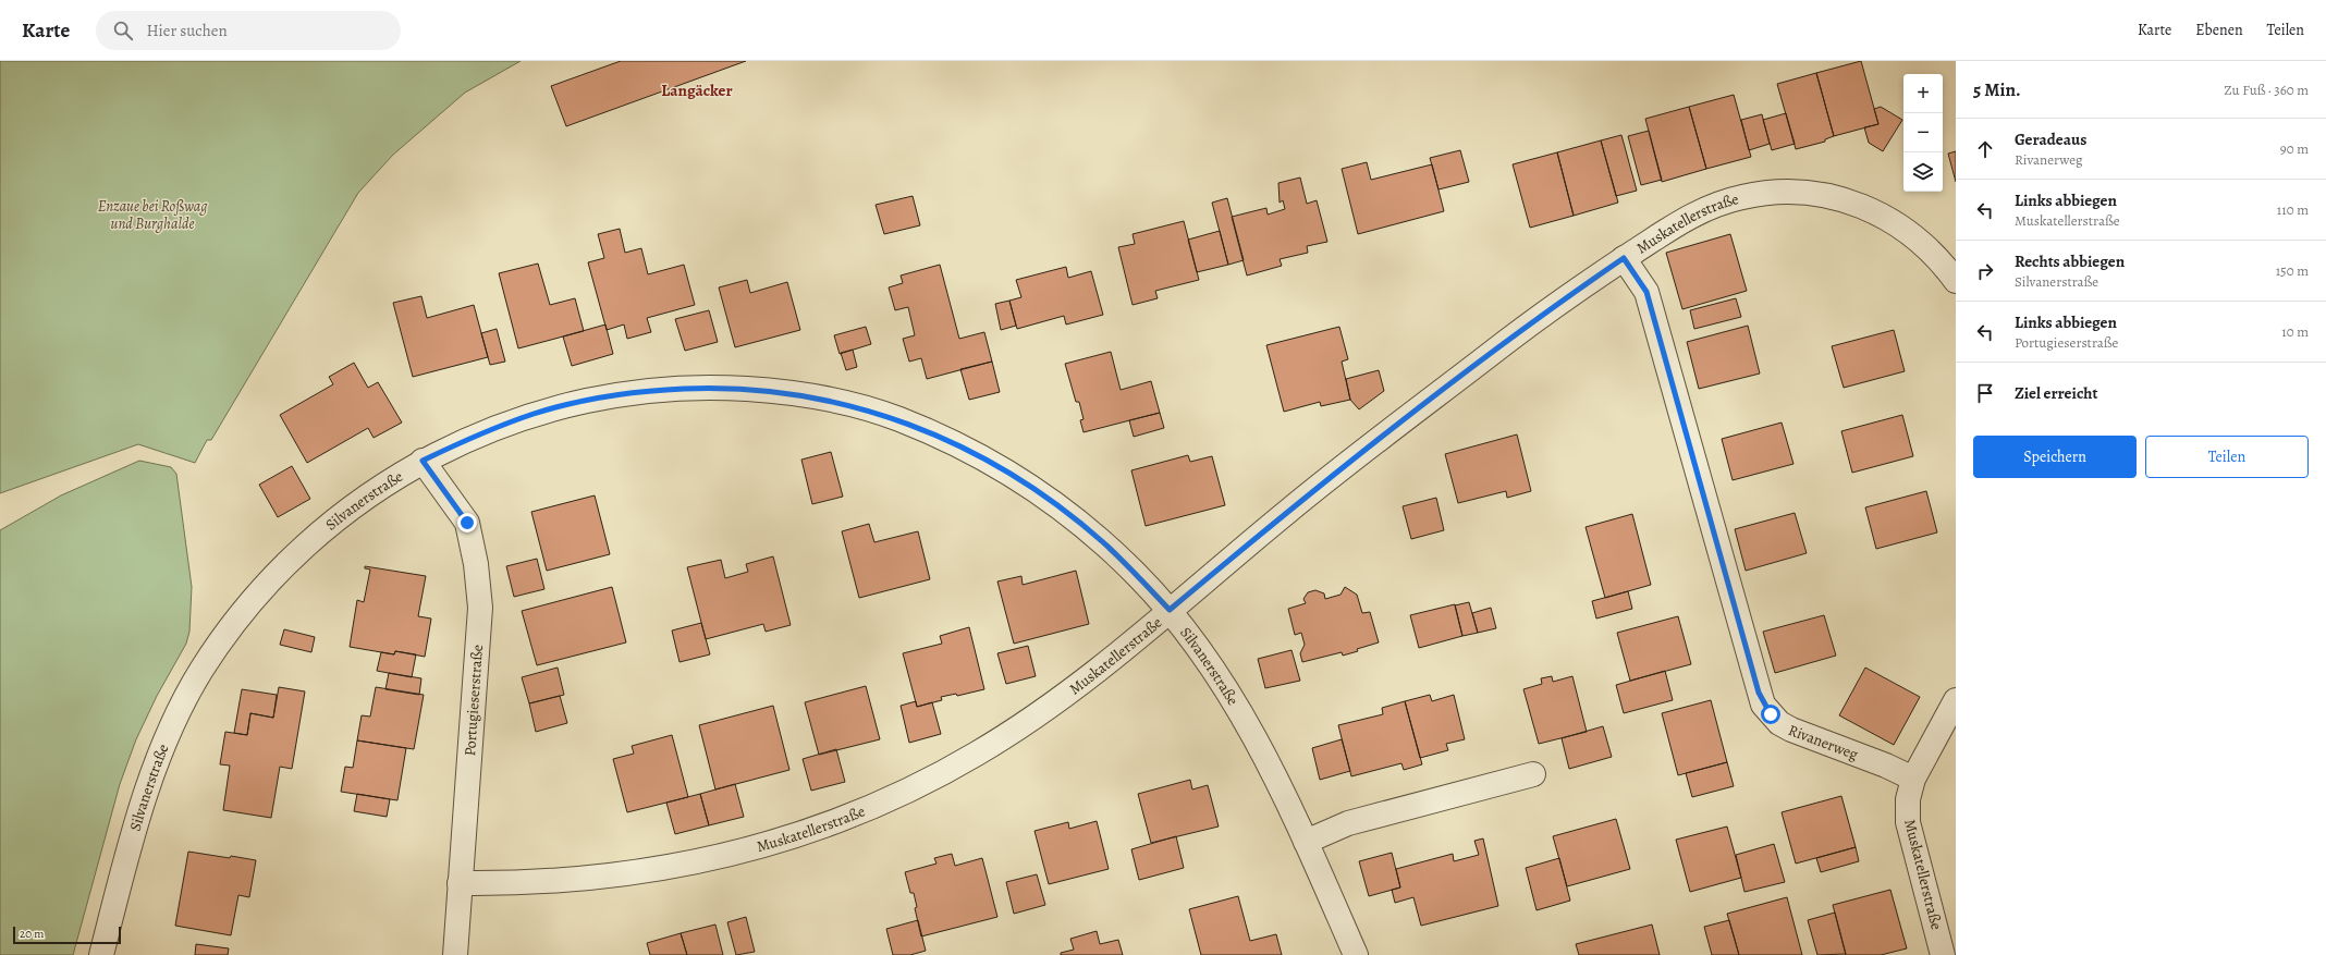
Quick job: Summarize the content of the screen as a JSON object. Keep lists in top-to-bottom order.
{
  "streets": {
    "street": [
      "Muskatellerstraße",
      "Silvanerstraße",
      "Portugieserstraße",
      "Rivanerweg"
    ]
  },
  "crossings": [
    ["Muskatellerstraße", "Silvanerstraße"],
    ["Muskatellerstraße", "Portugieserstraße"],
    ["Muskatellerstraße", "Rivanerweg"],
    ["Silvanerstraße", "Portugieserstraße"]
  ],
  "districts": ["Langäcker"],
  "parks": ["Enzaue bei Roßwag und Burghalde"],
  "scale_bar": "20 m",
  "page": {
    "header": "Karte",
    "search": "Hier suchen",
    "nav": ["Karte", "Ebenen", "Teilen"],
    "heading": ["5 Min.", "Zu Fuß · 360 m"],
    "map_buttons": ["+", "−"],
    "list": [
      ["Geradeaus", "Rivanerweg", "90 m"],
      ["Links abbiegen", "Muskatellerstraße", "110 m"],
      ["Rechts abbiegen", "Silvanerstraße", "150 m"],
      ["Links abbiegen", "Portugieserstraße", "10 m"],
      "Ziel erreicht"
    ],
    "buttons": ["Speichern", "Teilen"],
    "scale": "20 m"
  }
}
